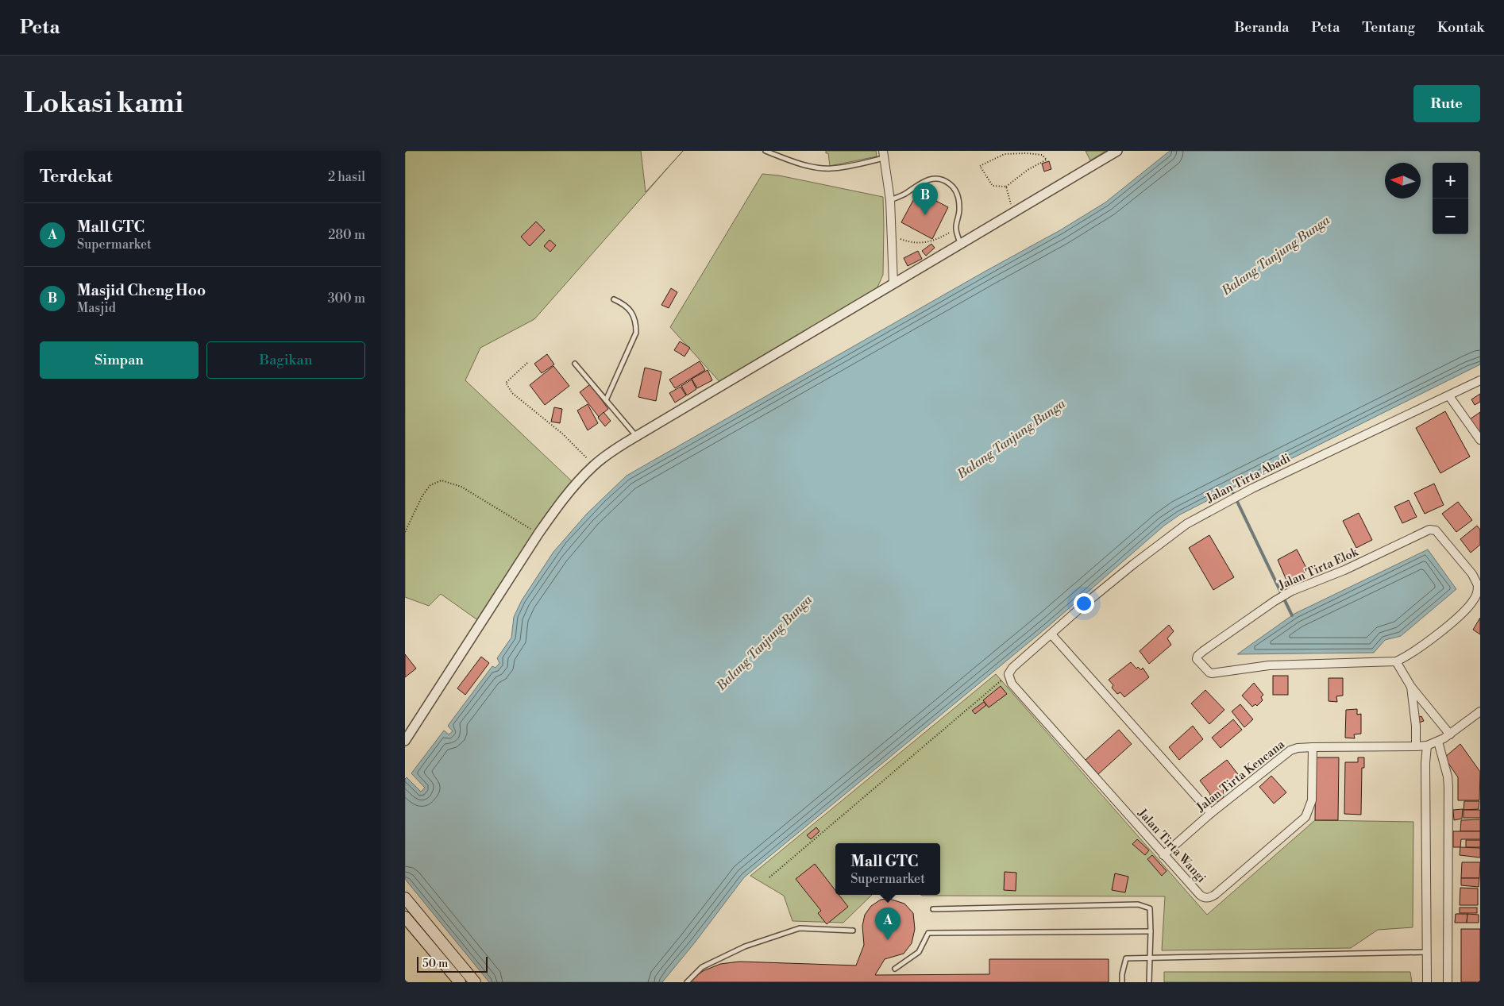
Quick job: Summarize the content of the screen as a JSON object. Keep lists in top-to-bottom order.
{
  "streets": {
    "street": [
      "Jalan Tirta Abadi",
      "Jalan Tirta Elok",
      "Jalan Tirta Kencana",
      "Jalan Tirta Wangi"
    ]
  },
  "crossings": [
    ["Jalan Tirta Abadi", "Jalan Tirta Wangi"],
    ["Jalan Tirta Kencana", "Jalan Tirta Wangi"]
  ],
  "water": ["Balang Tanjung Bunga"],
  "scale_bar": "50 m",
  "north": "left",
  "page": {
    "header": "Peta",
    "nav": [
      "Beranda",
      "Peta",
      "Tentang",
      "Kontak"
    ],
    "buttons": [
      "Rute",
      ["Simpan", "Bagikan"]
    ],
    "title": "Lokasi kami",
    "heading": ["Terdekat", "2 hasil"],
    "map_buttons": ["+", "−"],
    "pins": ["B", "A"],
    "list": [
      {
        "mark": "A",
        "name": "Mall GTC",
        "note": "Supermarket",
        "value": "280 m"
      },
      {
        "mark": "B",
        "name": "Masjid Cheng Hoo",
        "note": "Masjid",
        "value": "300 m"
      }
    ],
    "popup": ["Mall GTC", "Supermarket"],
    "scale": "50 m"
  }
}
